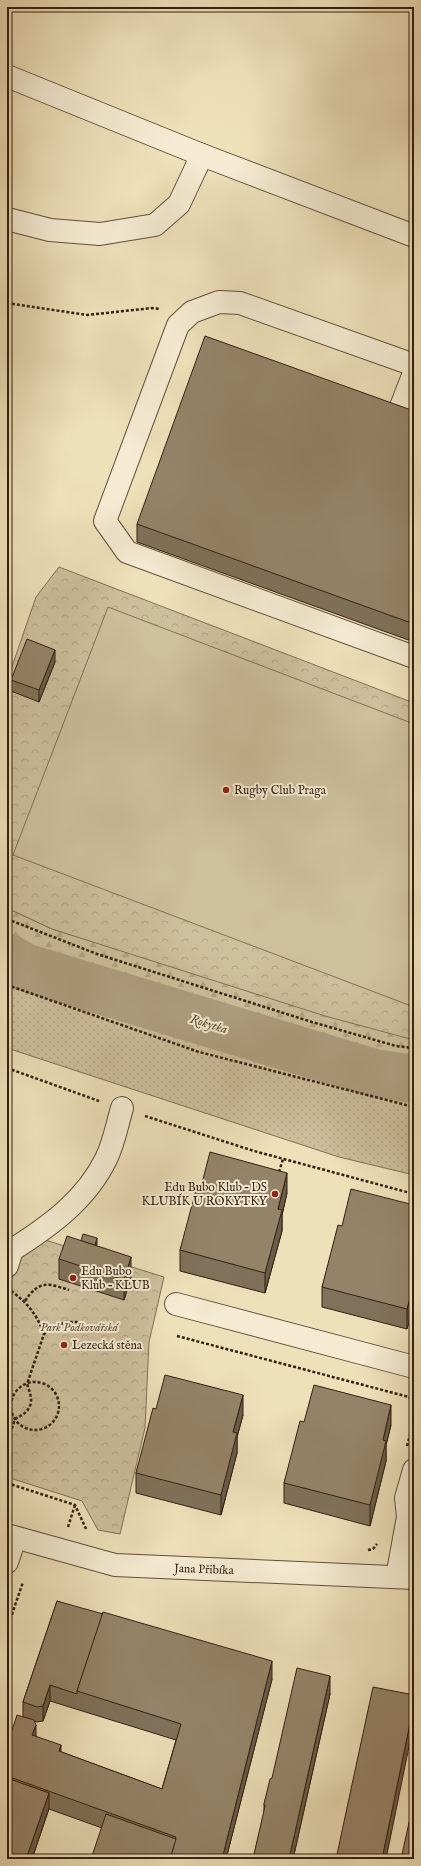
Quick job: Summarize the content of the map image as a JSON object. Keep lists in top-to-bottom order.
{
  "streets": {
    "street": ["Jana Přibíka"]
  },
  "water": ["Rokytka"],
  "parks": ["Park Podkovářská"],
  "places": [
    "Rugby Club Praga",
    "Edu Bubo Klub – DS KLUBÍK U ROKYTKY",
    "Edu Bubo Klub – KLUB",
    "Lezecká stěna"
  ]
}
